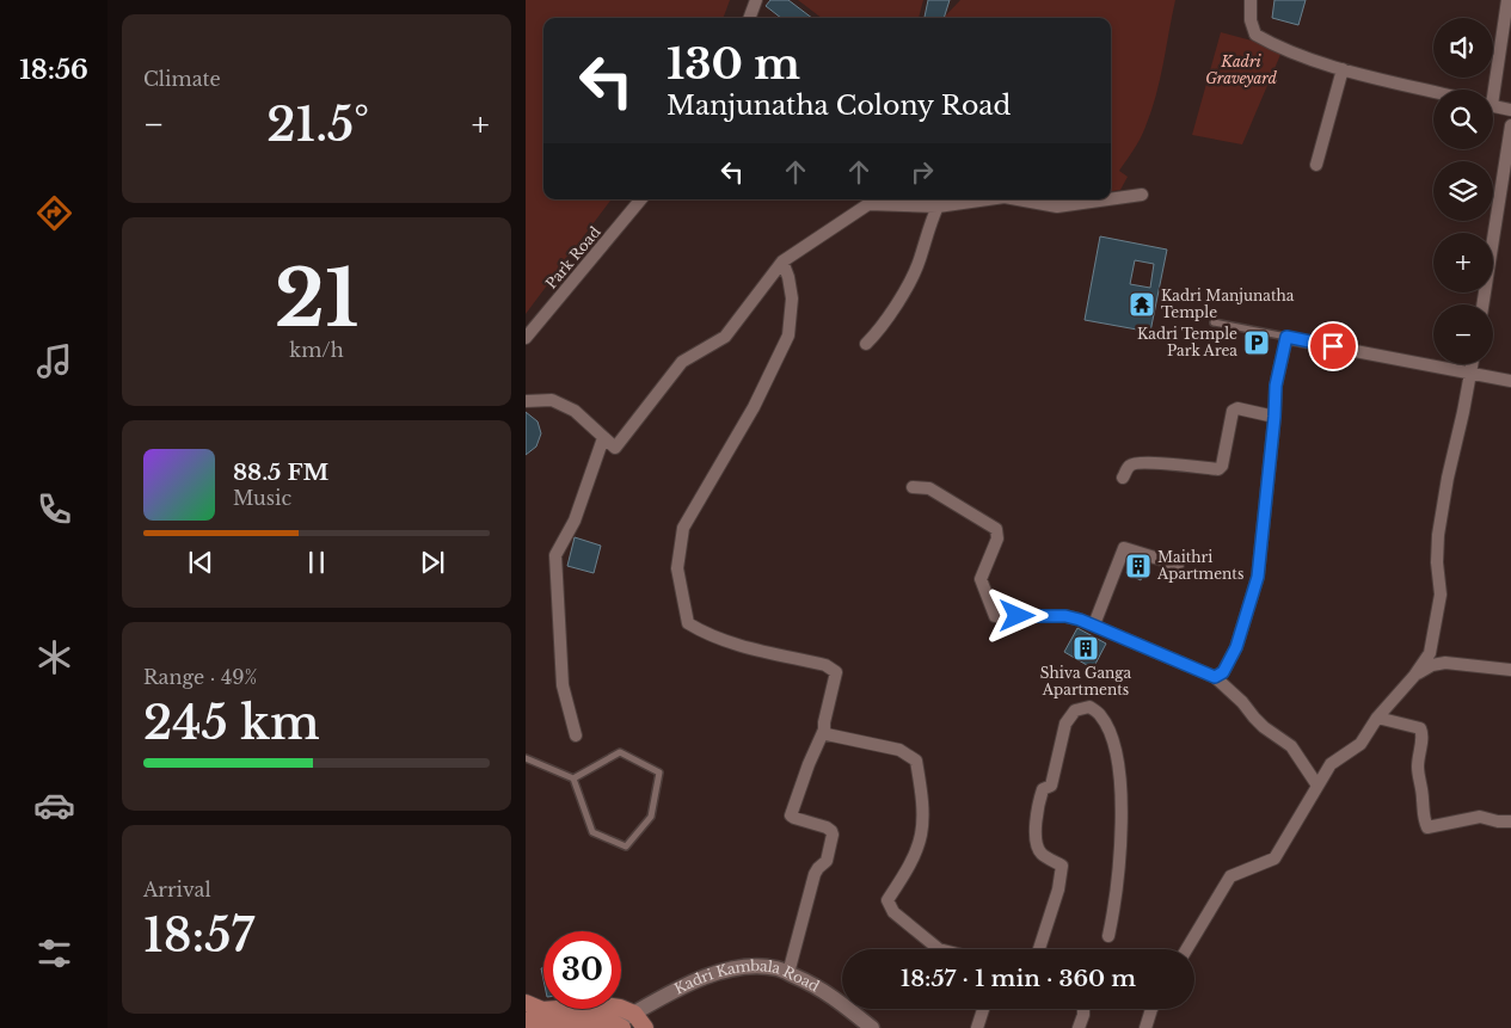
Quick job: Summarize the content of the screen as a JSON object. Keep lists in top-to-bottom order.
{
  "streets": {
    "street": ["Park Road", "Kadri Kambala Road"]
  },
  "parks": ["Kadri Graveyard"],
  "places": {
    "temple": ["Kadri Manjunatha Temple"],
    "parking": ["Kadri Temple Park Area"],
    "building": ["Maithri Apartments", "Shiva Ganga Apartments"]
  },
  "page": {
    "tabs": "18:56",
    "tile": [
      "Climate",
      ["21", "km/h"],
      ["Range · 49%", "245 km"],
      ["Arrival", "18:57"]
    ],
    "map_buttons": ["+", "−"],
    "turn": ["130 m", "Manjunatha Colony Road"],
    "heat": ["−", "21.5°", "+"],
    "song": ["88.5 FM", "Music"],
    "limit": "30",
    "trip": "18:57 · 1 min · 360 m"
  }
}
